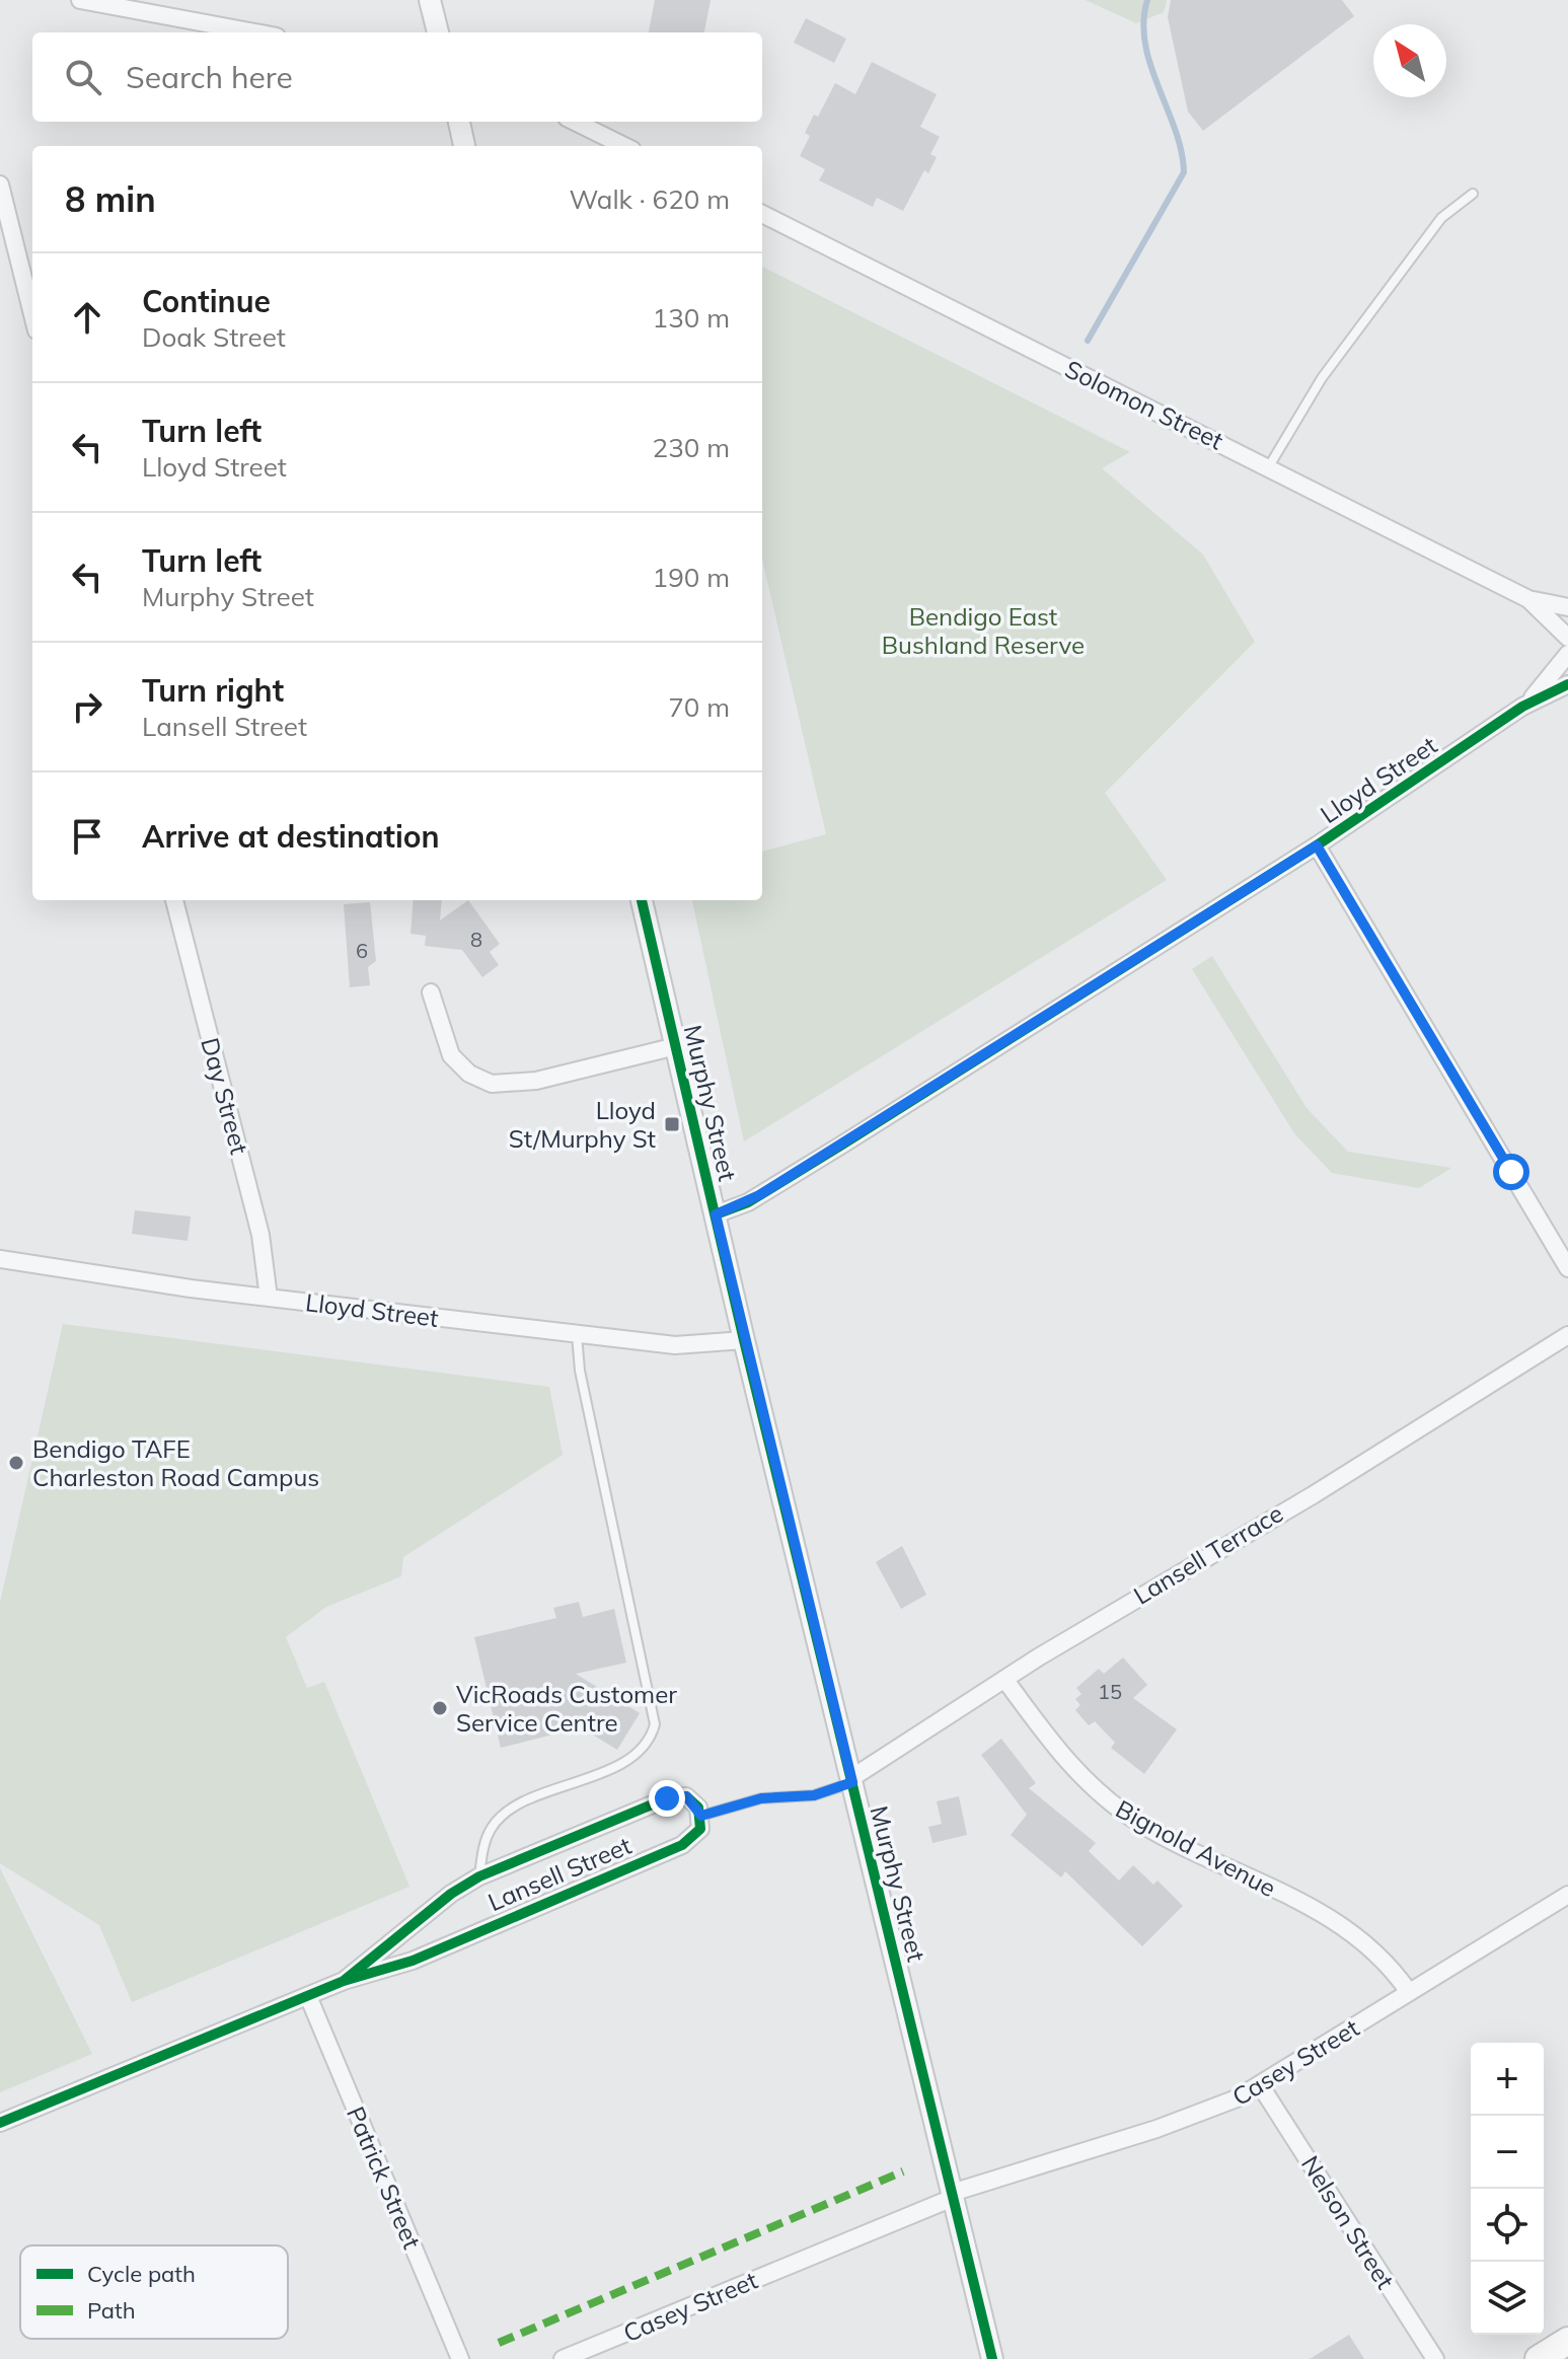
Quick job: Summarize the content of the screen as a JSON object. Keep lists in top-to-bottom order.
{
  "streets": {
    "street": [
      "Solomon Street",
      "Lloyd Street",
      "Day Street",
      "Murphy Street",
      "Lansell Terrace",
      "Bignold Avenue",
      "Lansell Street",
      "Casey Street",
      "Patrick Street",
      "Nelson Street"
    ]
  },
  "crossings": [
    ["Lloyd Street", "Day Street"],
    ["Lloyd Street", "Murphy Street"],
    ["Murphy Street", "Lansell Terrace"],
    ["Murphy Street", "Casey Street"],
    ["Lansell Terrace", "Bignold Avenue"],
    ["Bignold Avenue", "Casey Street"],
    ["Lansell Street", "Patrick Street"],
    ["Casey Street", "Nelson Street"]
  ],
  "parks": ["Bendigo East Bushland Reserve"],
  "places": {
    "transit": ["Lloyd St/Murphy St"],
    "other": ["Bendigo TAFE Charleston Road Campus", "VicRoads Customer Service Centre"]
  },
  "house_numbers": ["8", "6", "15"],
  "legend": ["Cycle path", "Path"],
  "north": "top left",
  "page": {
    "search": "Search here",
    "heading": ["8 min", "Walk · 620 m"],
    "list": [
      ["Continue", "Doak Street", "130 m"],
      ["Turn left", "Lloyd Street", "230 m"],
      ["Turn left", "Murphy Street", "190 m"],
      ["Turn right", "Lansell Street", "70 m"],
      "Arrive at destination"
    ],
    "map_buttons": ["+", "−"]
  }
}
